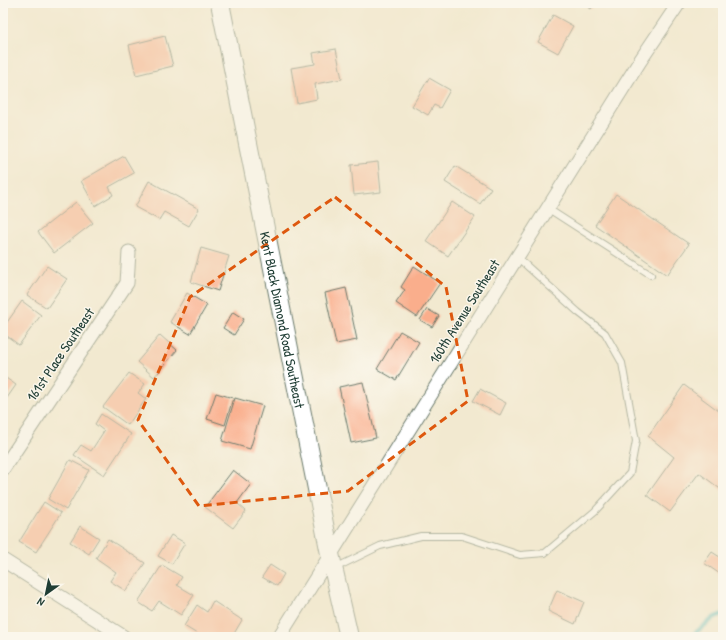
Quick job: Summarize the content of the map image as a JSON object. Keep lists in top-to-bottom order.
{
  "streets": {
    "street": ["160th Avenue Southeast", "Kent Black Diamond Road Southeast", "161st Place Southeast"]
  },
  "crossings": [
    ["160th Avenue Southeast", "Kent Black Diamond Road Southeast"]
  ],
  "north": "bottom left"
}
